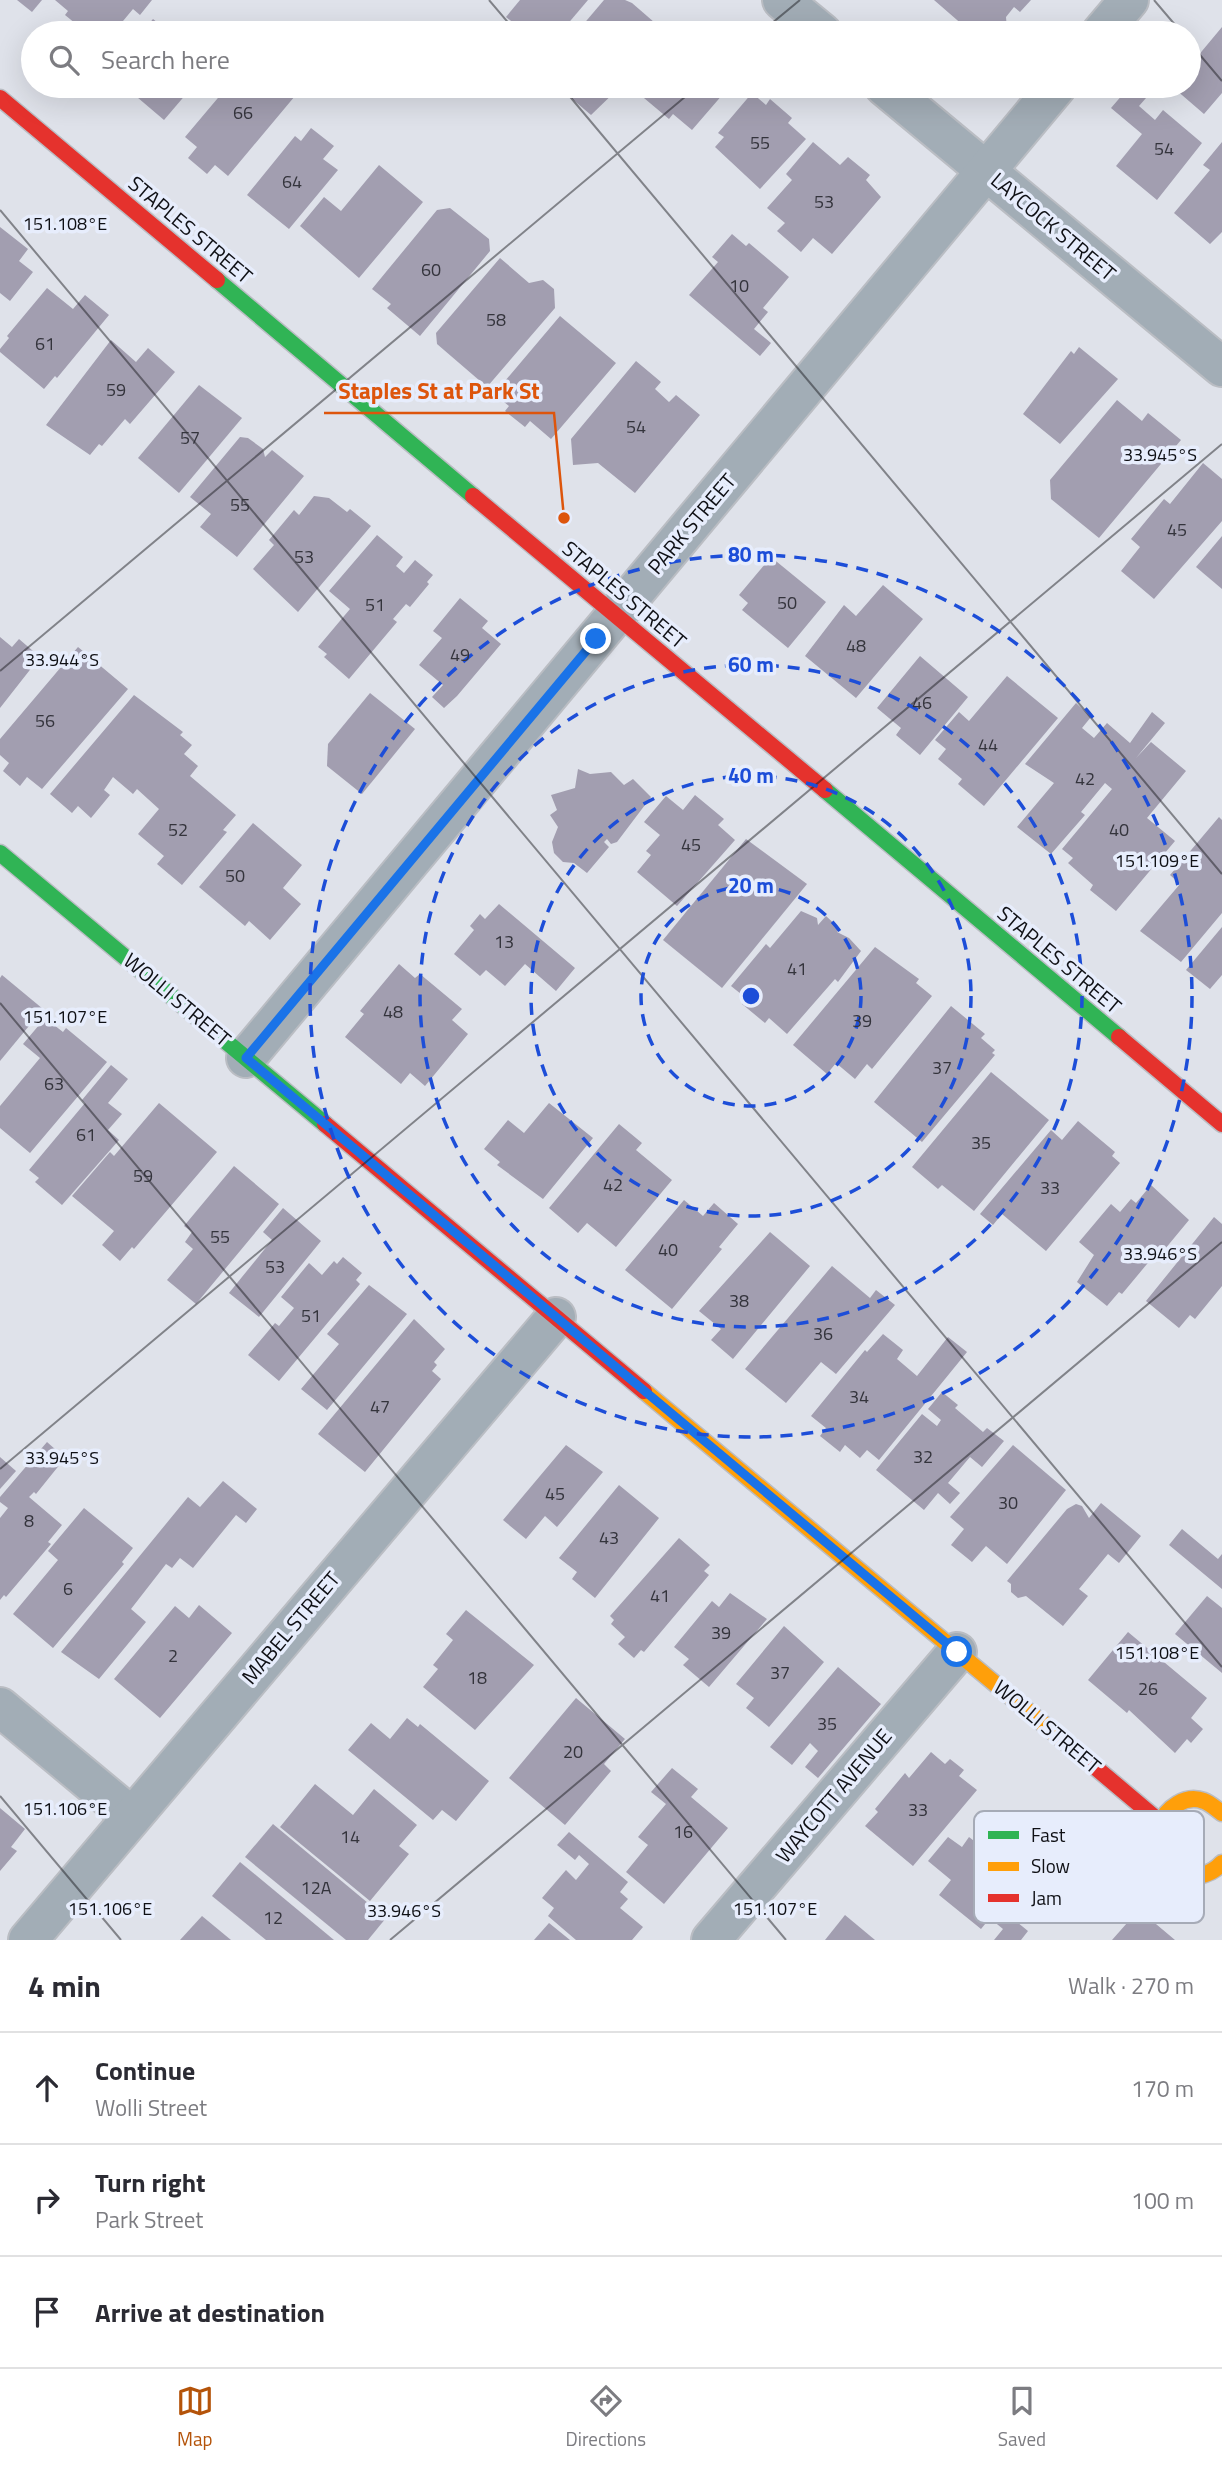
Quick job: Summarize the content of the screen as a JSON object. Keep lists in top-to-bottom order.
{
  "streets": {
    "street": [
      "LAYCOCK STREET",
      "STAPLES STREET",
      "PARK STREET",
      "WOLLI STREET",
      "MABEL STREET",
      "WAYCOTT AVENUE"
    ]
  },
  "crossings": [
    ["LAYCOCK STREET", "PARK STREET"],
    ["STAPLES STREET", "PARK STREET"],
    ["PARK STREET", "WOLLI STREET"],
    ["WOLLI STREET", "MABEL STREET"],
    ["WOLLI STREET", "WAYCOTT AVENUE"]
  ],
  "places": ["Staples St at Park St"],
  "house_numbers": [
    "66",
    "55",
    "54",
    "64",
    "53",
    "60",
    "10",
    "58",
    "61",
    "59",
    "54",
    "57",
    "55",
    "45",
    "53",
    "50",
    "51",
    "48",
    "49",
    "46",
    "56",
    "44",
    "42",
    "52",
    "40",
    "45",
    "50",
    "13",
    "41",
    "48",
    "39",
    "37",
    "63",
    "61",
    "35",
    "59",
    "42",
    "33",
    "55",
    "40",
    "53",
    "38",
    "51",
    "36",
    "34",
    "47",
    "32",
    "45",
    "30",
    "8",
    "43",
    "6",
    "41",
    "39",
    "2",
    "37",
    "18",
    "26",
    "35",
    "20",
    "33",
    "16",
    "14",
    "12A",
    "12"
  ],
  "legend": ["Fast", "Slow", "Jam"],
  "page": {
    "search": "Search here",
    "heading": ["4 min", "Walk · 270 m"],
    "list": [
      ["Continue", "Wolli Street", "170 m"],
      ["Turn right", "Park Street", "100 m"],
      "Arrive at destination"
    ],
    "nav": ["Map", "Directions", "Saved"]
  },
  "coordinates": [
    "151.108°E",
    "33.945°S",
    "33.944°S",
    "151.109°E",
    "151.107°E",
    "33.946°S",
    "151.106°E"
  ],
  "rings": [
    "80 m",
    "60 m",
    "40 m",
    "20 m"
  ]
}
